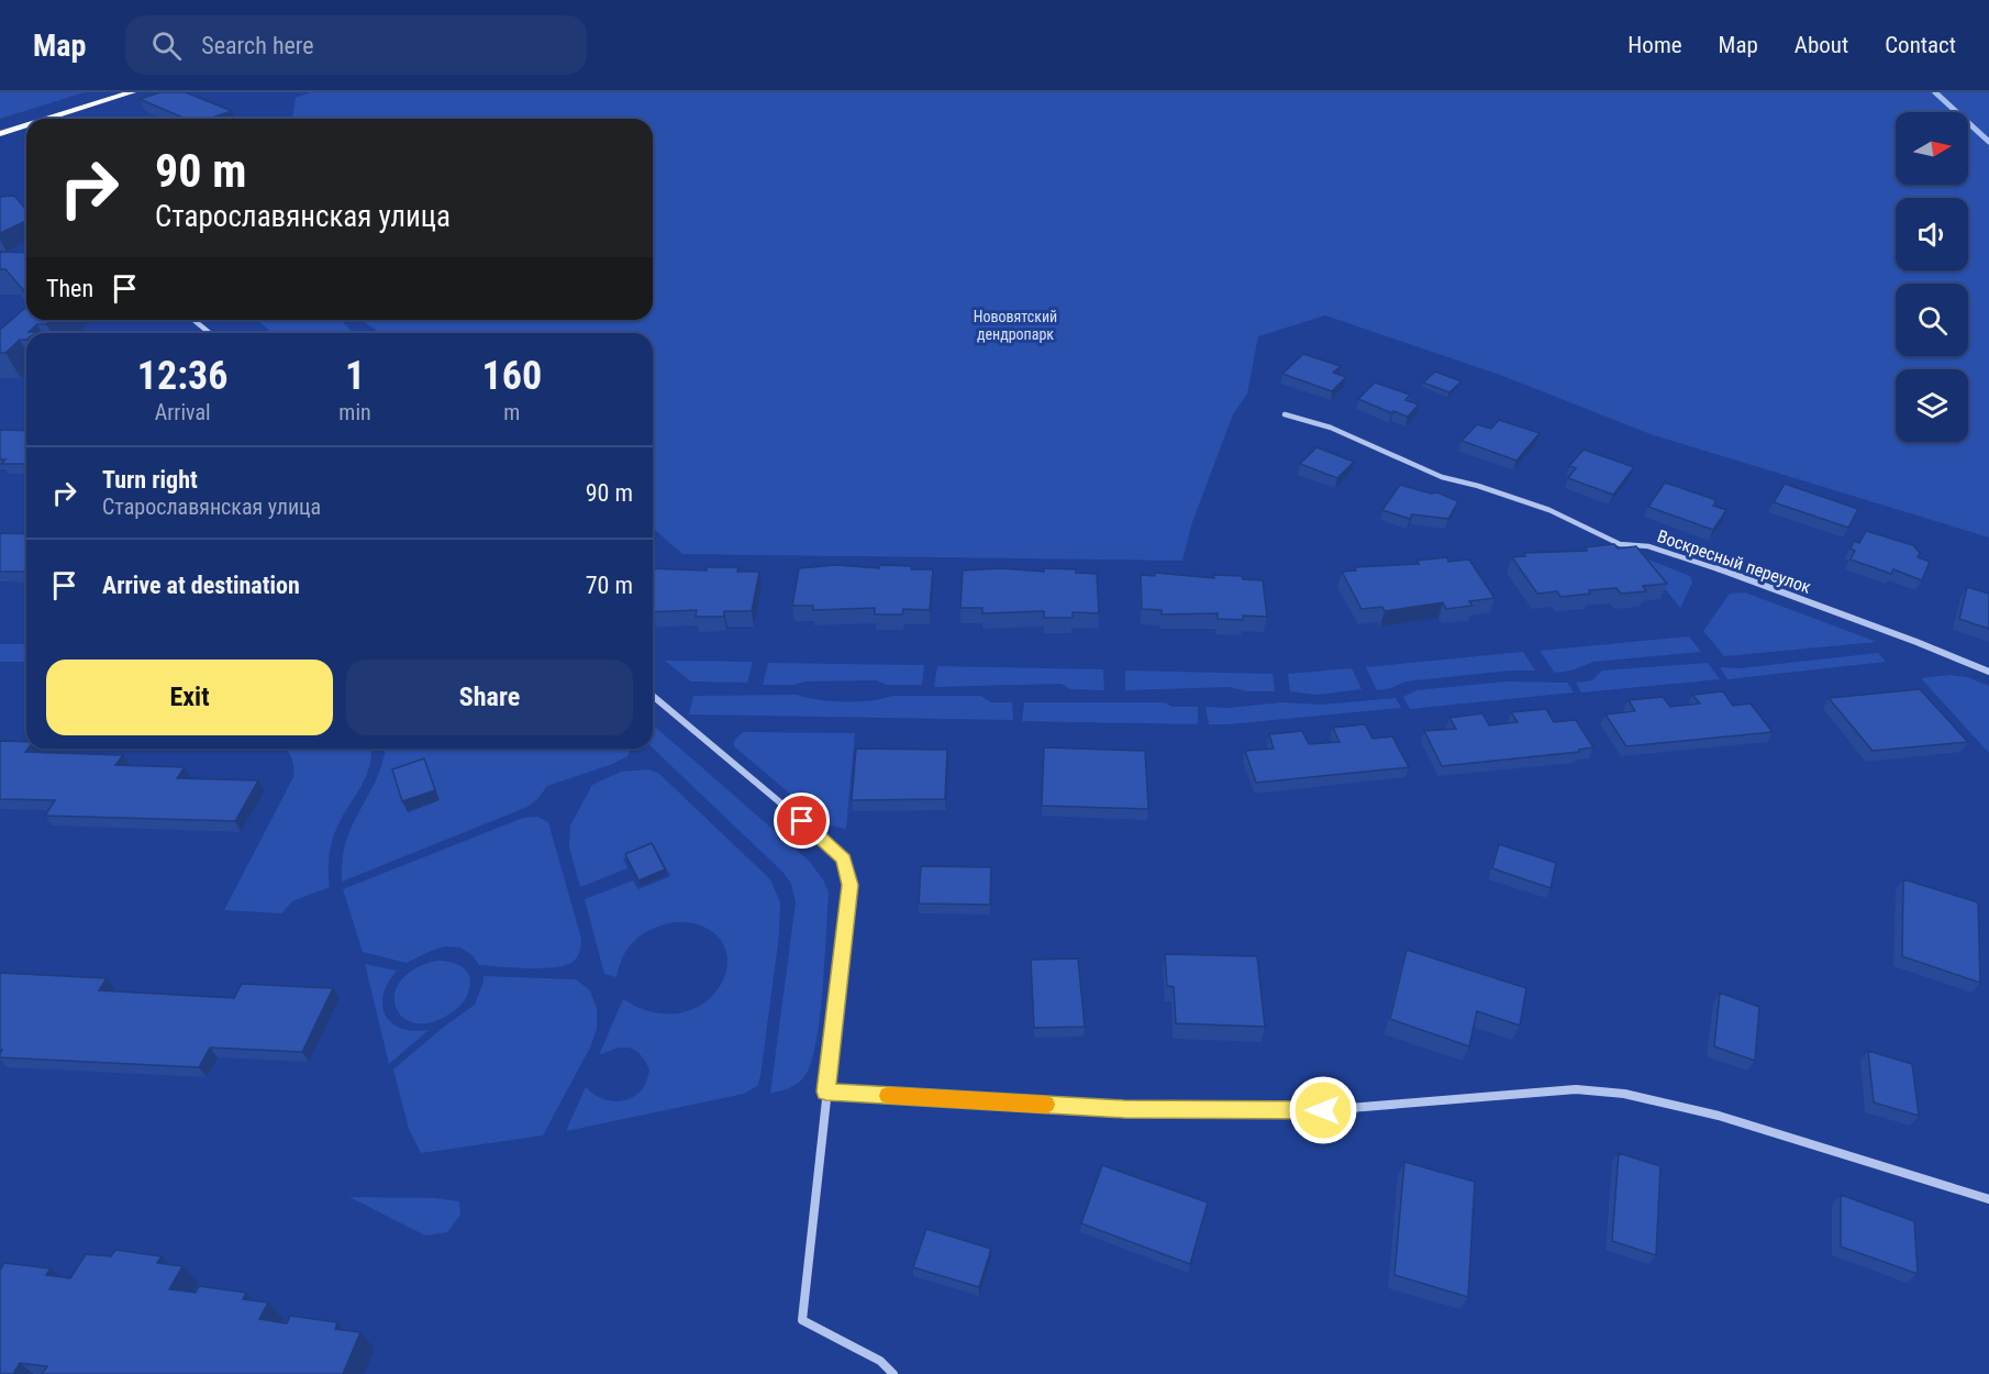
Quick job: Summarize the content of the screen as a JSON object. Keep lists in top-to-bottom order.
{
  "streets": {
    "street": ["Воскресный переулок"]
  },
  "parks": ["Нововятский дендропарк"],
  "north": "right",
  "page": {
    "header": "Map",
    "search": "Search here",
    "nav": [
      "Home",
      "Map",
      "About",
      "Contact"
    ],
    "turn": ["90 m", "Старославянская улица"],
    "then": "Then",
    "eta": [
      "12:36",
      "Arrival",
      "1",
      "min",
      "160",
      "m"
    ],
    "list": [
      {
        "name": "Turn right",
        "note": "Старославянская улица",
        "value": "90 m"
      },
      {
        "name": "Arrive at destination",
        "value": "70 m"
      }
    ],
    "buttons": ["Exit", "Share"]
  }
}
